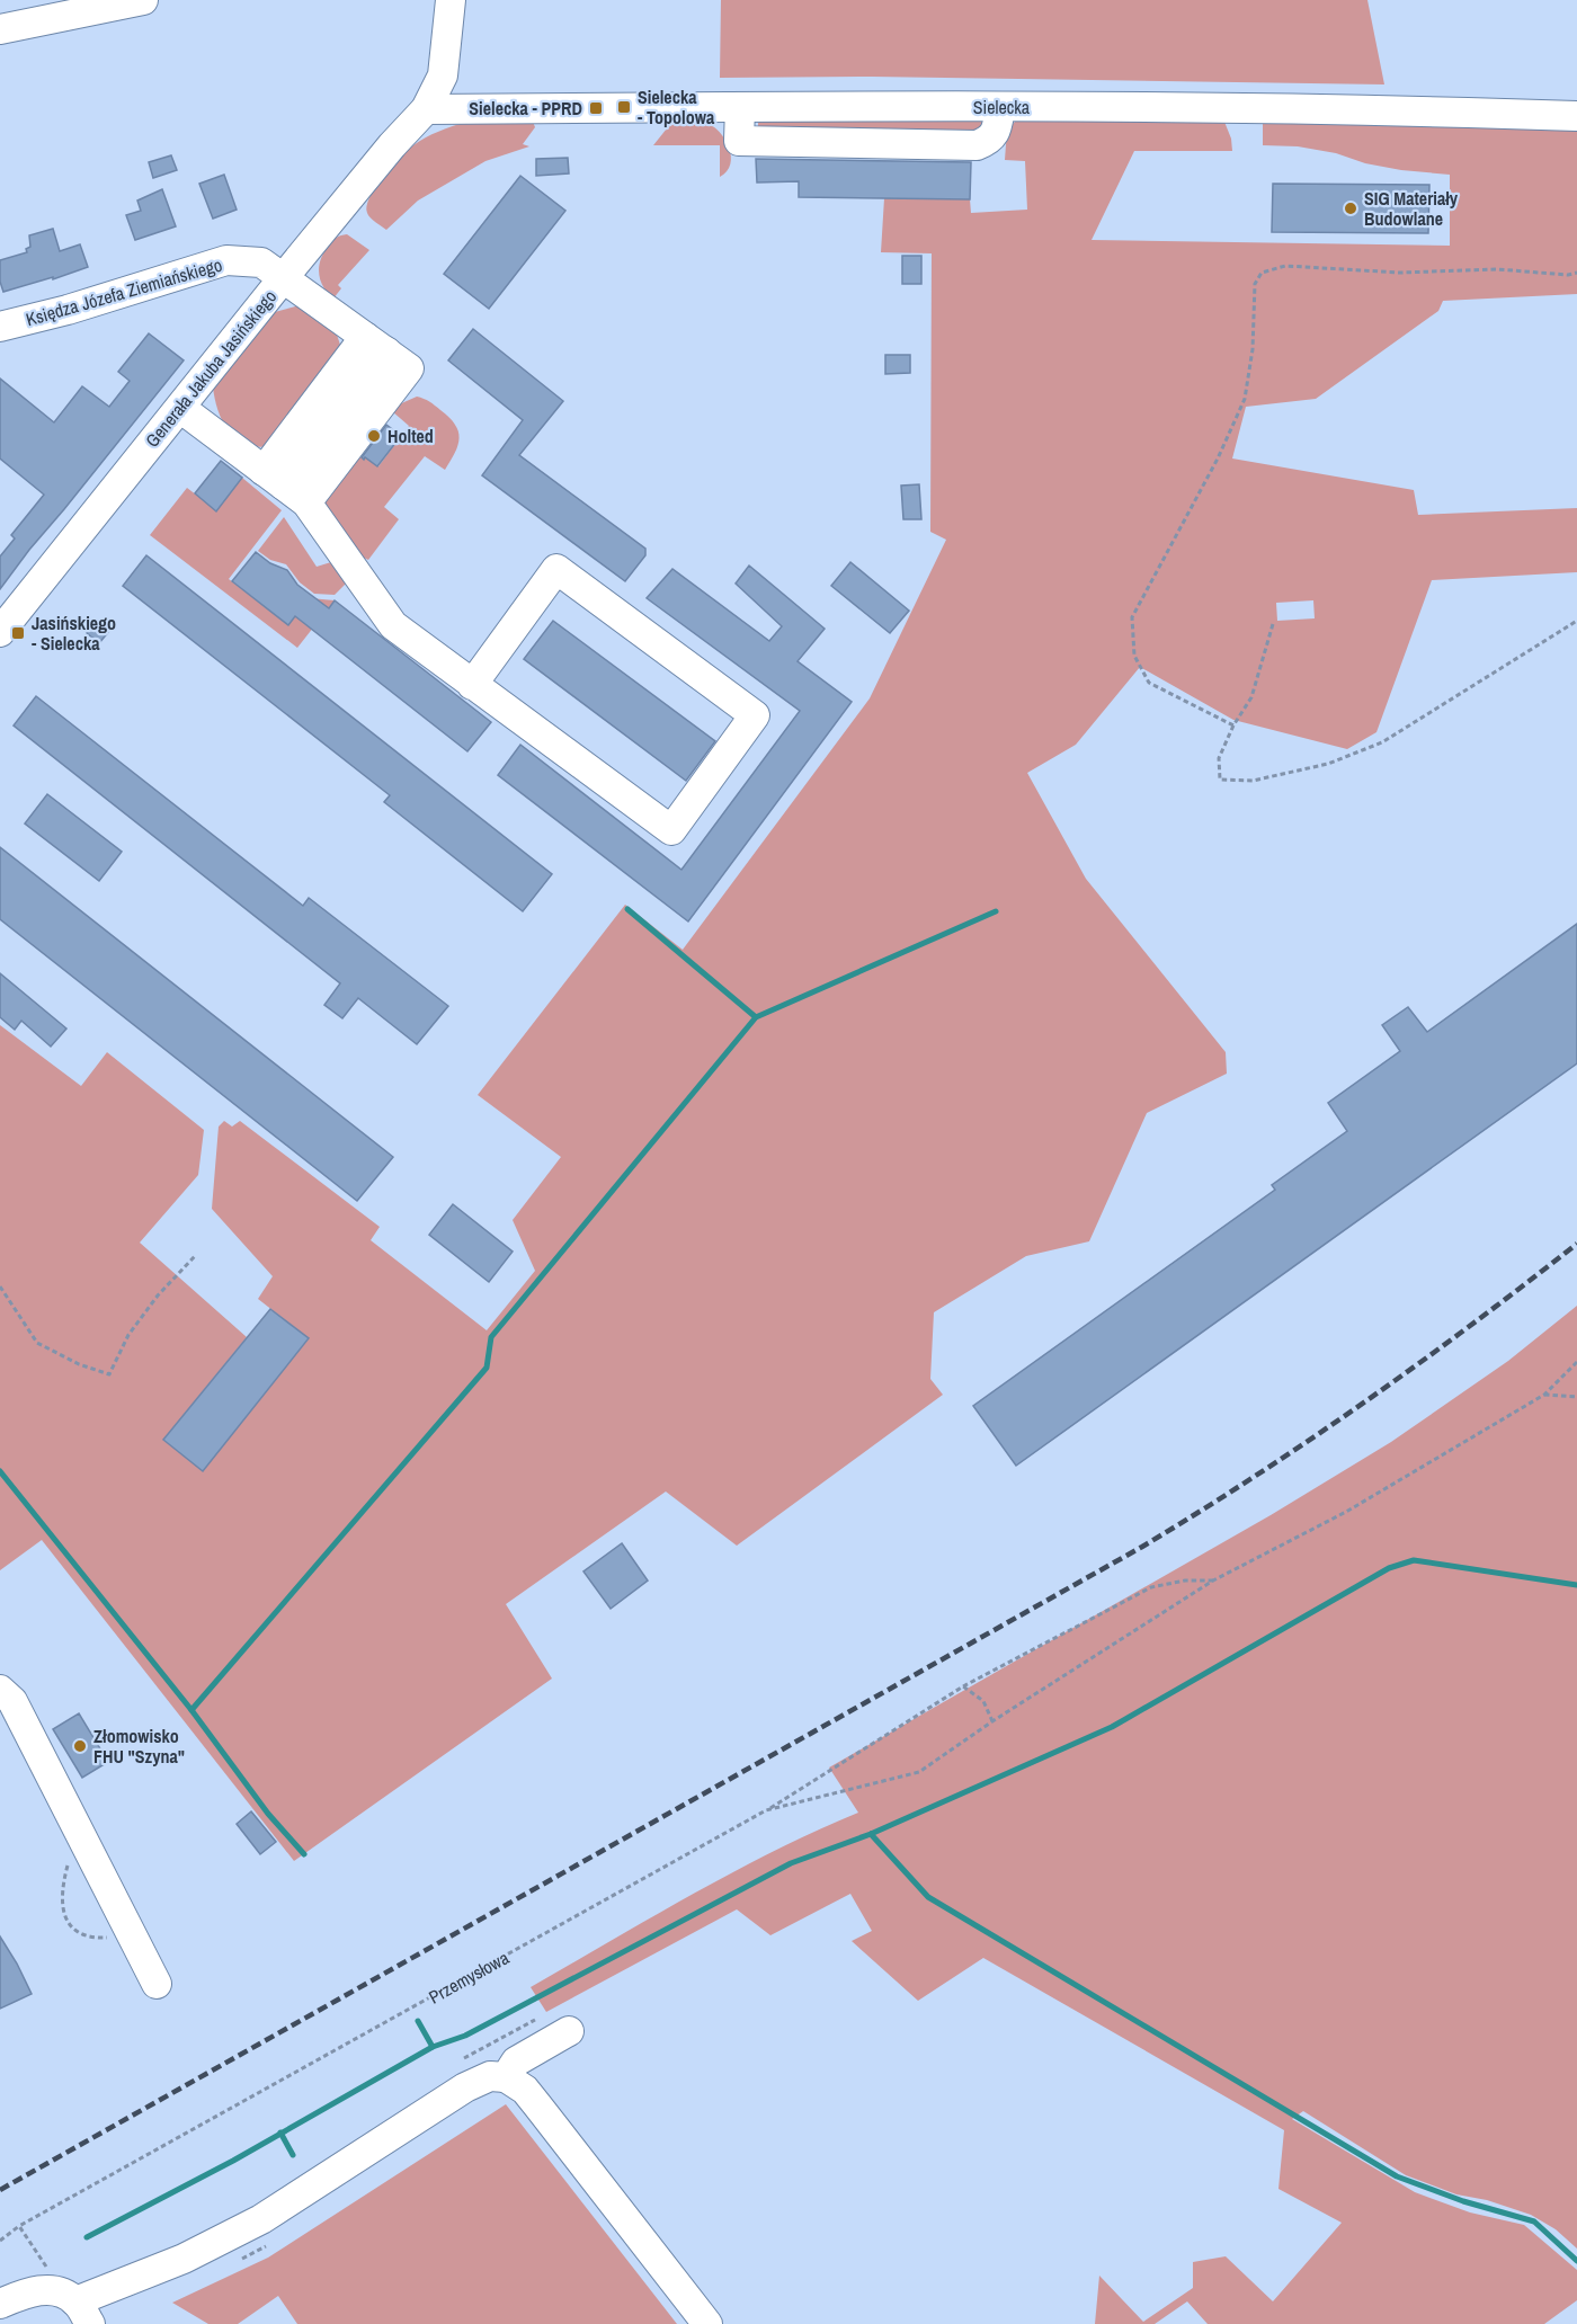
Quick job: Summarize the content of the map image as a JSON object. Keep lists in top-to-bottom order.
{
  "streets": {
    "street": ["Sielecka", "Księdza Józefa Ziemiańskiego", "Generała Jakuba Jasińskiego"],
    "path": ["Przemysłowa"]
  },
  "crossings": [
    ["Sielecka", "Generała Jakuba Jasińskiego"],
    ["Księdza Józefa Ziemiańskiego", "Generała Jakuba Jasińskiego"]
  ],
  "places": {
    "transit": ["Sielecka - Topolowa", "Sielecka - PPRD", "Jasińskiego - Sielecka"],
    "other": ["SIG Materiały Budowlane", "Holted", "Złomowisko FHU \"Szyna\""]
  }
}
